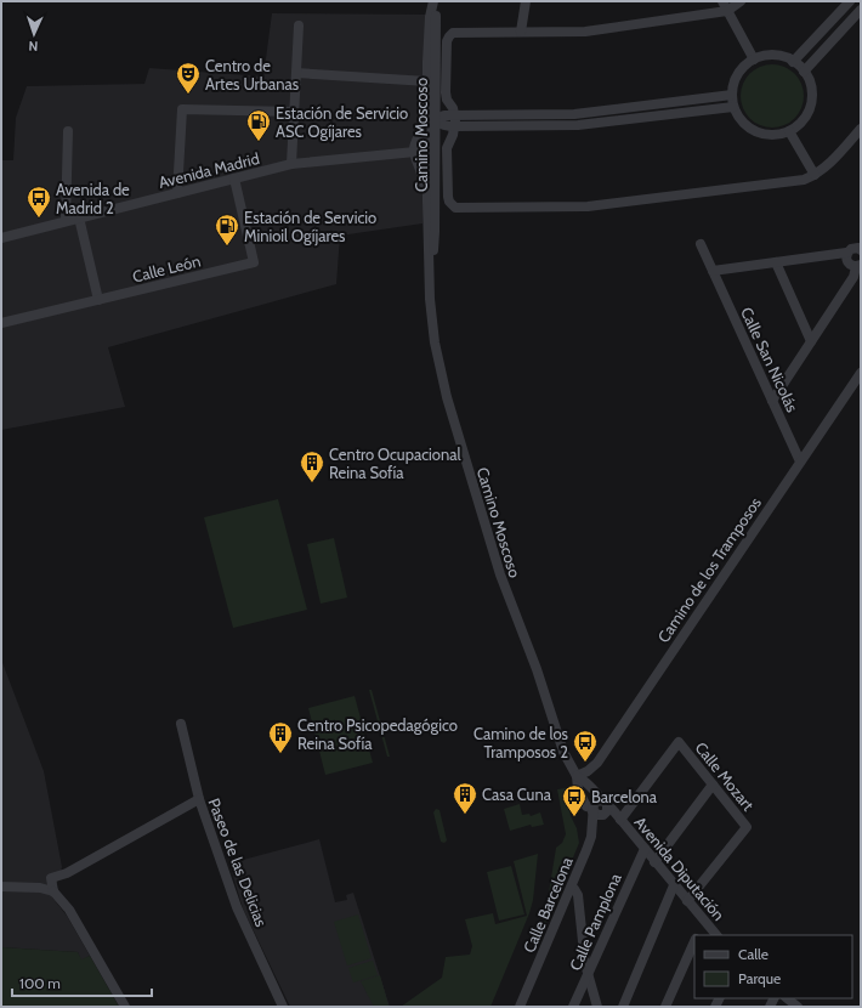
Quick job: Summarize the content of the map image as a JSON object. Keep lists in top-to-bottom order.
{
  "streets": {
    "street": [
      "Camino Moscoso",
      "Avenida Madrid",
      "Calle León",
      "Calle San Nicolás",
      "Camino de los Tramposos",
      "Calle Mozart",
      "Paseo de las Delicias",
      "Avenida Diputación",
      "Calle Barcelona",
      "Calle Pamplona"
    ]
  },
  "crossings": [
    ["Camino Moscoso", "Avenida Madrid"],
    ["Camino Moscoso", "Camino de los Tramposos"],
    ["Camino Moscoso", "Avenida Diputación"],
    ["Camino Moscoso", "Calle Barcelona"],
    ["Avenida Madrid", "Calle León"],
    ["Calle San Nicolás", "Camino de los Tramposos"],
    ["Calle Mozart", "Avenida Diputación"],
    ["Avenida Diputación", "Calle Pamplona"]
  ],
  "places": {
    "theatre": ["Centro de Artes Urbanas"],
    "fuel station": ["Estación de Servicio ASC Ogíjares", "Estación de Servicio Minioil Ogíjares"],
    "bus stop": ["Avenida de Madrid 2", "Camino de los Tramposos 2", "Barcelona"],
    "building": ["Centro Ocupacional Reina Sofía", "Centro Psicopedagógico Reina Sofía", "Casa Cuna"]
  },
  "legend": ["Calle", "Parque"],
  "scale_bar": "100 m",
  "north": "bottom"
}
